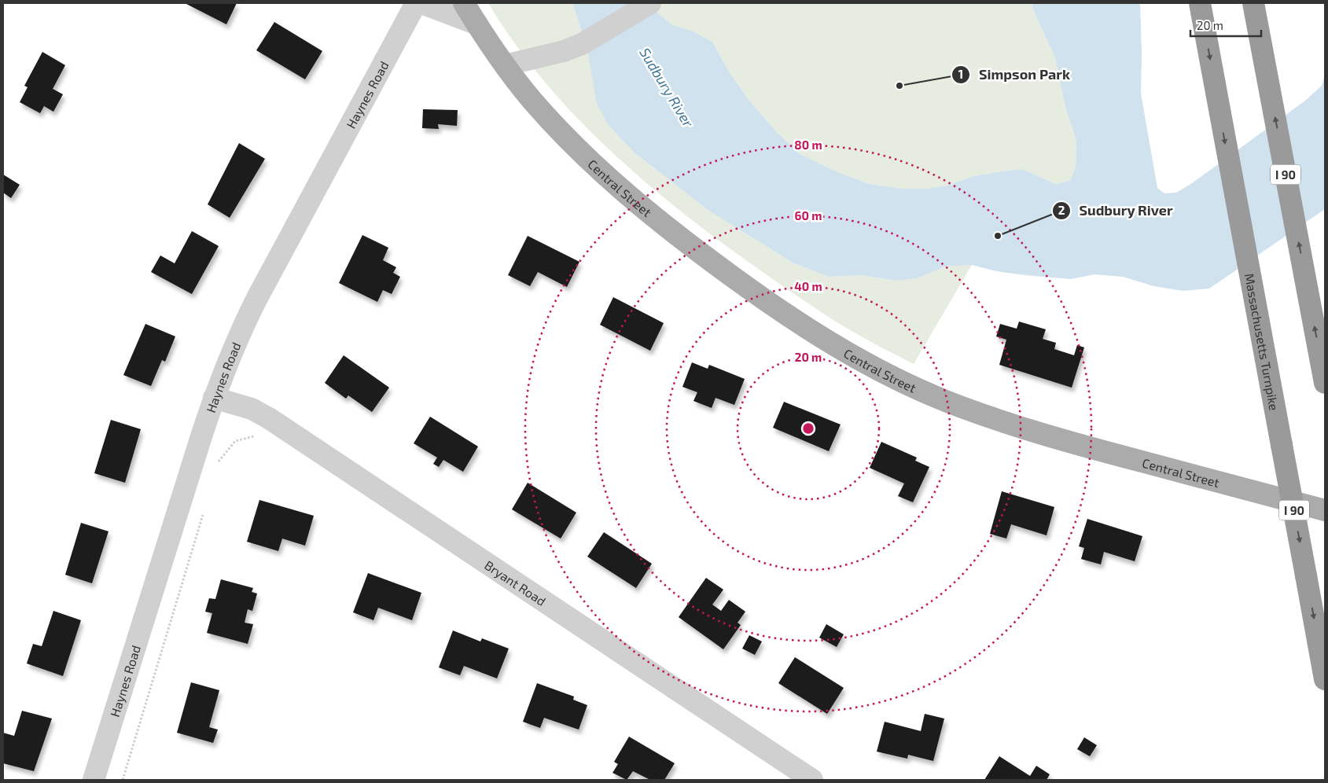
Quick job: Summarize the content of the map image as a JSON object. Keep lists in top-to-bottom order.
{
  "streets": {
    "highway": ["I 90", "Massachusetts Turnpike"],
    "main road": ["Central Street"],
    "street": ["Haynes Road", "Bryant Road"]
  },
  "crossings": [
    ["Haynes Road", "Bryant Road"]
  ],
  "water": ["Sudbury River"],
  "places": ["Simpson Park", "Sudbury River"],
  "scale_bar": "20 m",
  "rings": [
    "80 m",
    "60 m",
    "40 m",
    "20 m"
  ]
}
